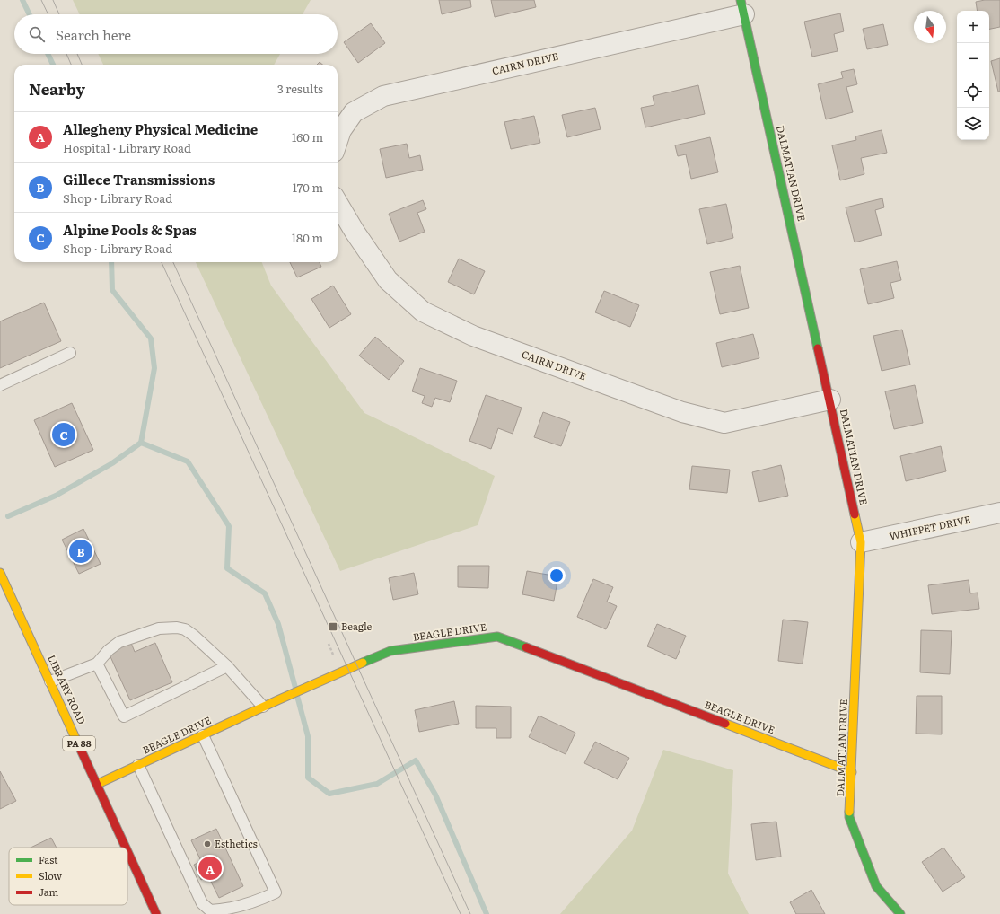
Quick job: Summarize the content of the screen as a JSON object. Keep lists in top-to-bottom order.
{
  "streets": {
    "street": [
      "CAIRN DRIVE",
      "DALMATIAN DRIVE",
      "WHIPPET DRIVE",
      "BEAGLE DRIVE",
      "LIBRARY ROAD",
      "PA 88"
    ]
  },
  "crossings": [
    ["CAIRN DRIVE", "DALMATIAN DRIVE"],
    ["DALMATIAN DRIVE", "WHIPPET DRIVE"],
    ["DALMATIAN DRIVE", "BEAGLE DRIVE"],
    ["BEAGLE DRIVE", "LIBRARY ROAD"]
  ],
  "places": {
    "transit": ["Beagle"],
    "other": ["Esthetics"]
  },
  "legend": ["Fast", "Slow", "Jam"],
  "north": "bottom",
  "page": {
    "map_buttons": ["+", "−"],
    "search": "Search here",
    "heading": ["Nearby", "3 results"],
    "list": [
      {
        "mark": "A",
        "name": "Allegheny Physical Medicine",
        "note": "Hospital · Library Road",
        "value": "160 m"
      },
      {
        "mark": "B",
        "name": "Gillece Transmissions",
        "note": "Shop · Library Road",
        "value": "170 m"
      },
      {
        "mark": "C",
        "name": "Alpine Pools & Spas",
        "note": "Shop · Library Road",
        "value": "180 m"
      }
    ],
    "pins": ["C", "B", "A"]
  }
}
